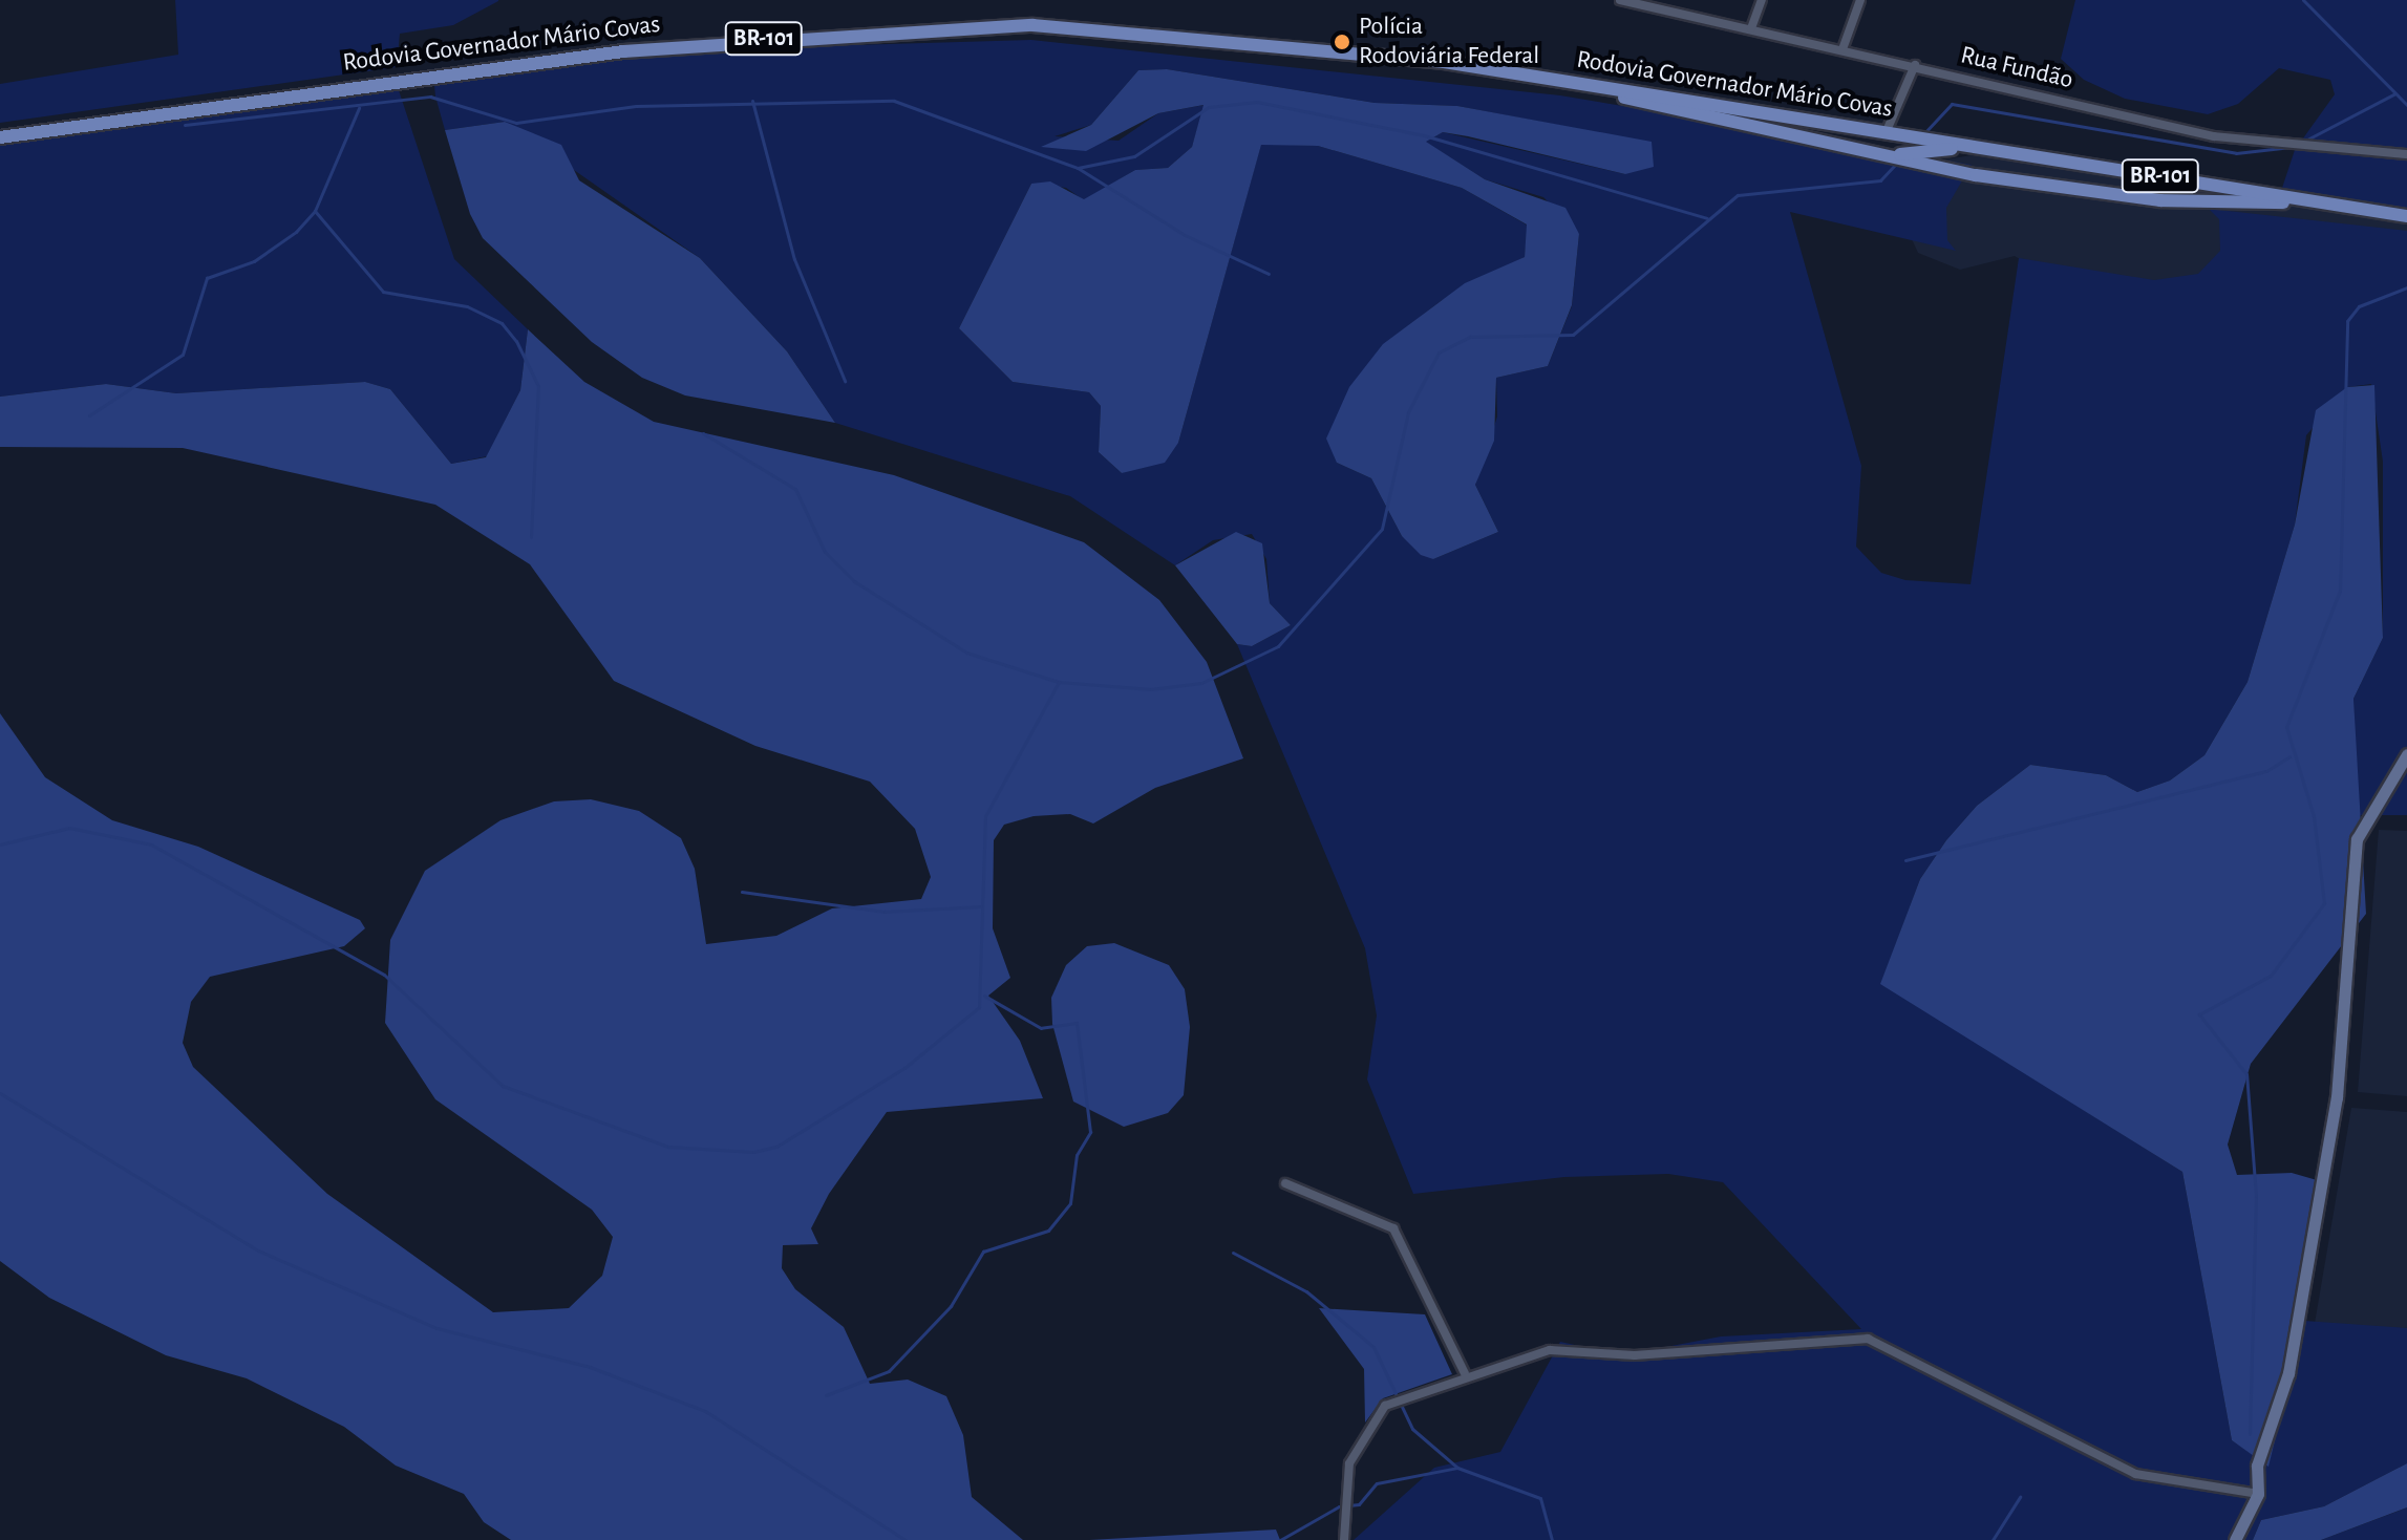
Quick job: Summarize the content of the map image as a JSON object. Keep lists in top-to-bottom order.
{
  "streets": {
    "main road": ["BR-101", "Rodovia Governador Mário Covas"],
    "street": ["Rua Fundão"]
  },
  "places": ["Polícia Rodoviária Federal"]
}
